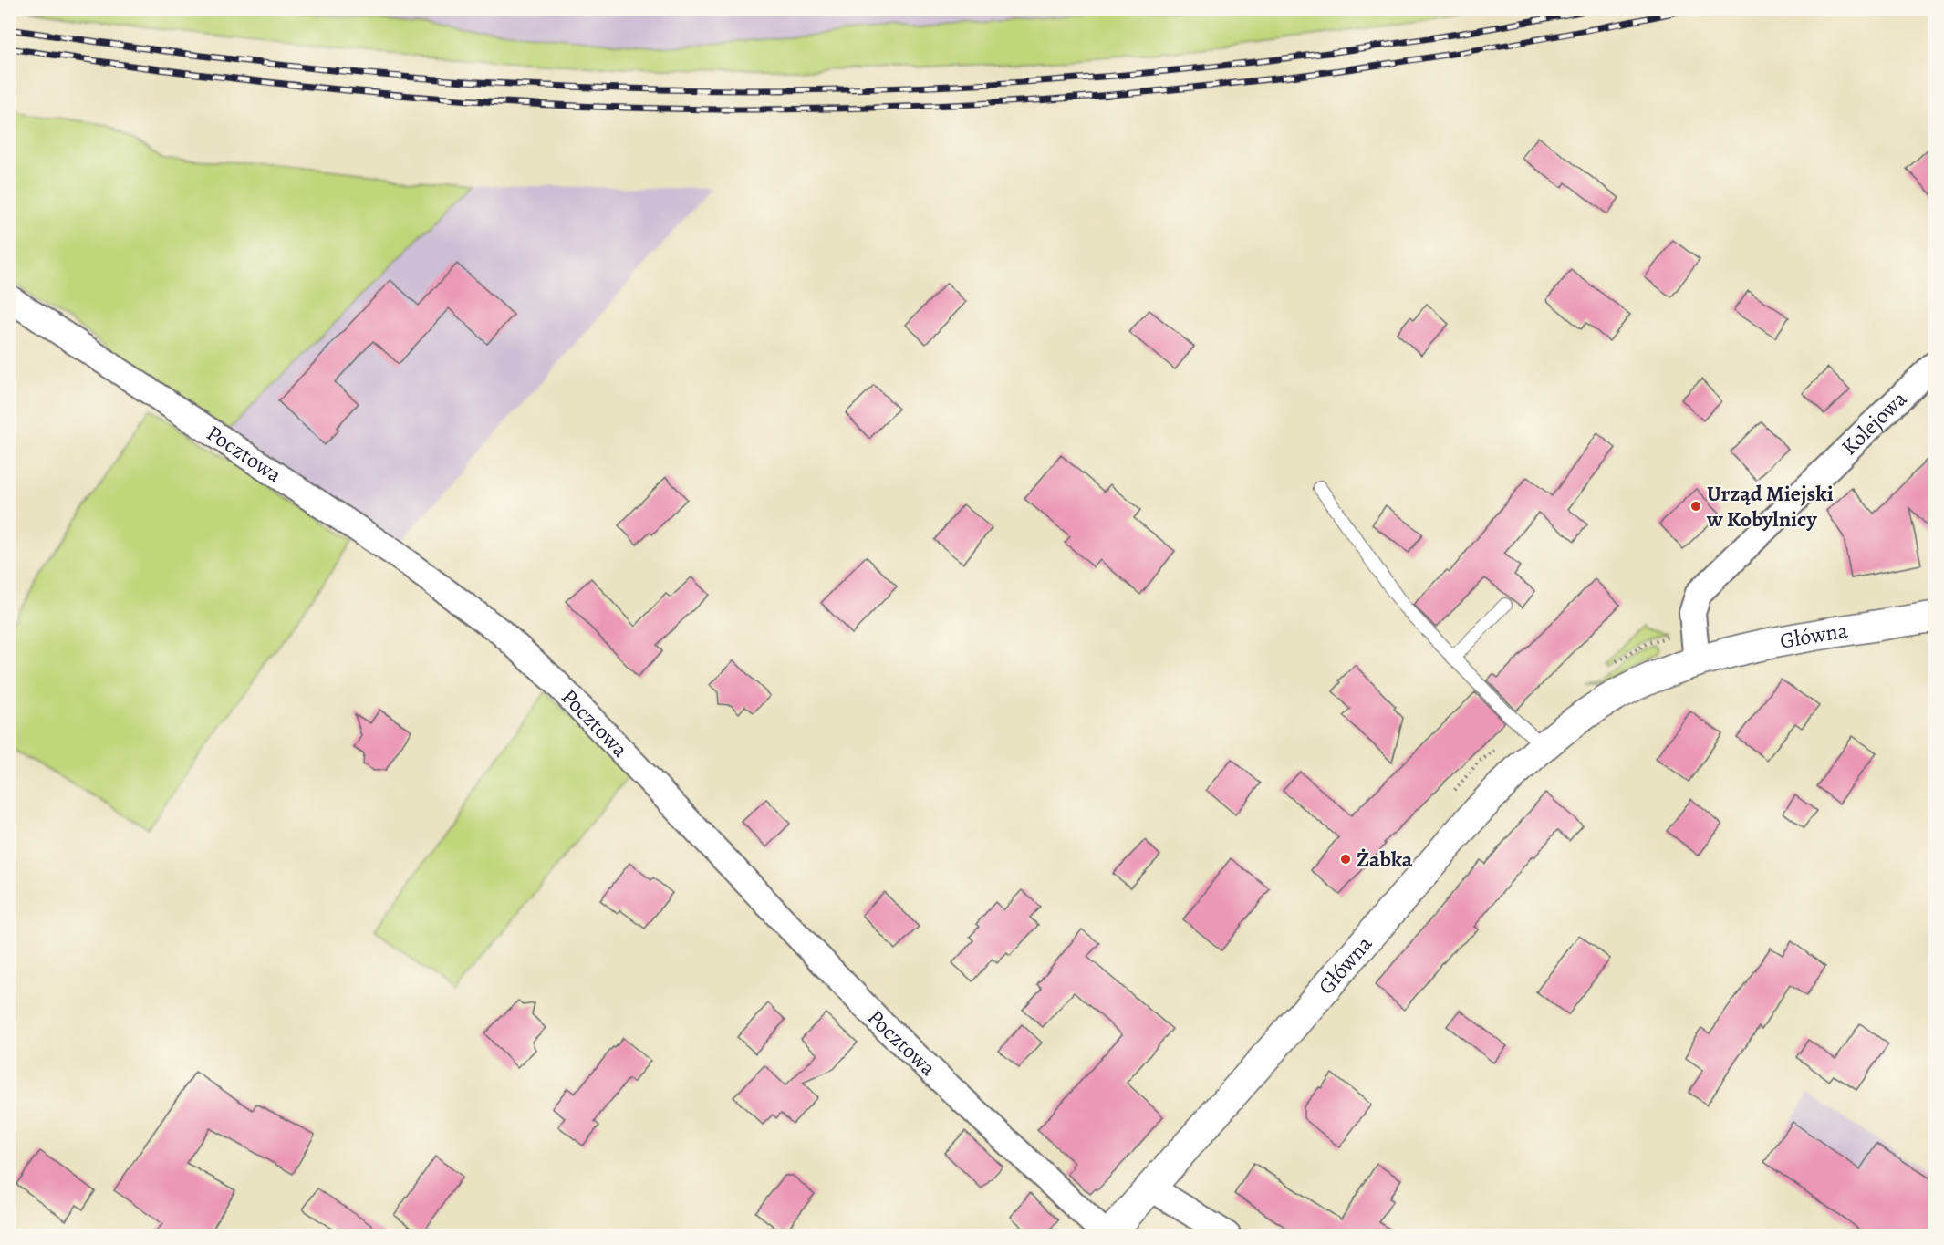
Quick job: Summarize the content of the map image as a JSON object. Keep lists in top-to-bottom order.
{
  "streets": {
    "main road": ["Główna"],
    "street": ["Kolejowa", "Pocztowa"]
  },
  "crossings": [
    ["Kolejowa", "Główna"],
    ["Pocztowa", "Główna"]
  ],
  "places": ["Urząd Miejski w Kobylnicy", "Żabka"]
}
